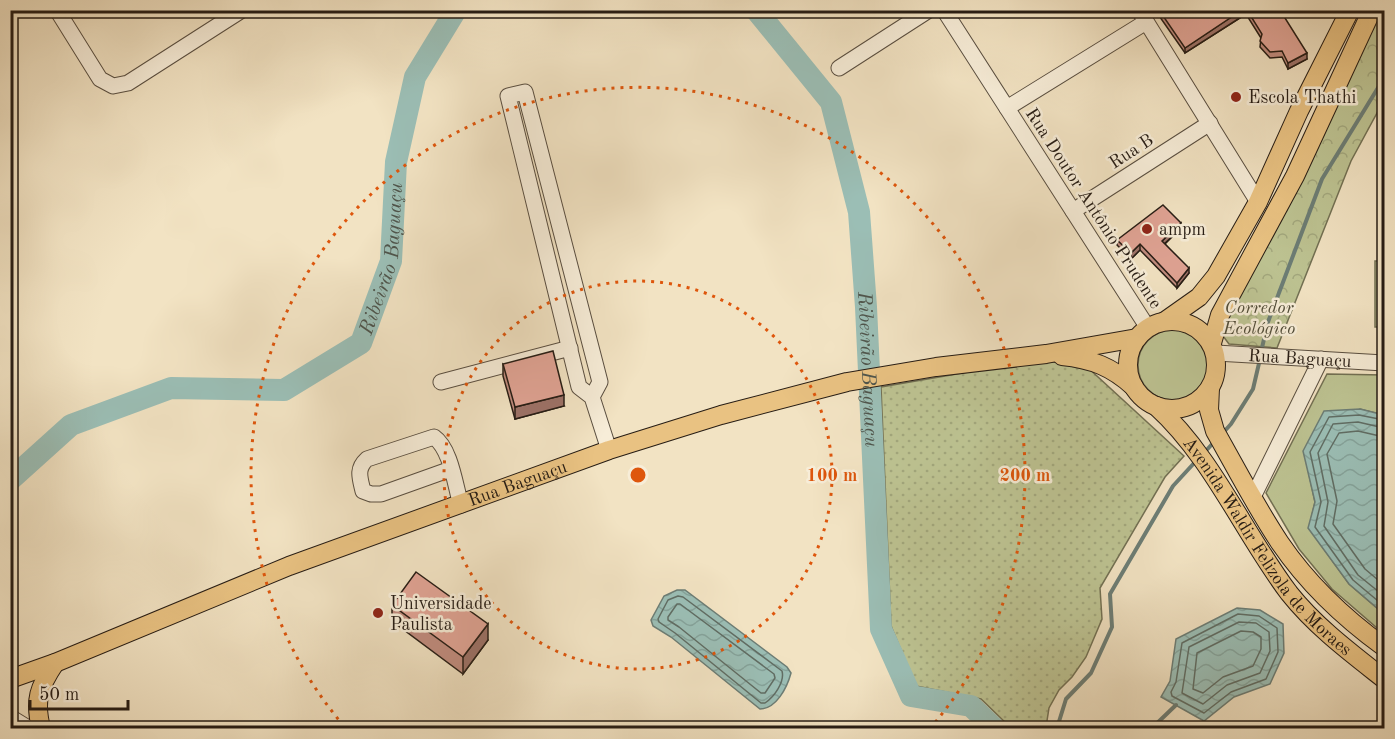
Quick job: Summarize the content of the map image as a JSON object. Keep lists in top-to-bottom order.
{
  "streets": {
    "main road": ["Rua Baguaçu", "Avenida Waldir Felizola de Moraes"],
    "street": ["Rua B", "Rua Doutor Antônio Prudente"]
  },
  "crossings": [
    ["Rua B", "Rua Doutor Antônio Prudente"],
    ["Rua Doutor Antônio Prudente", "Rua Baguaçu"],
    ["Rua Doutor Antônio Prudente", "Avenida Waldir Felizola de Moraes"],
    ["Rua Baguaçu", "Avenida Waldir Felizola de Moraes"]
  ],
  "water": ["Ribeirão Baguaçu"],
  "parks": ["Corredor Ecológico"],
  "places": ["Escola Thathi", "ampm", "Universidade Paulista"],
  "scale_bar": "50 m",
  "rings": ["100 m", "200 m"]
}
